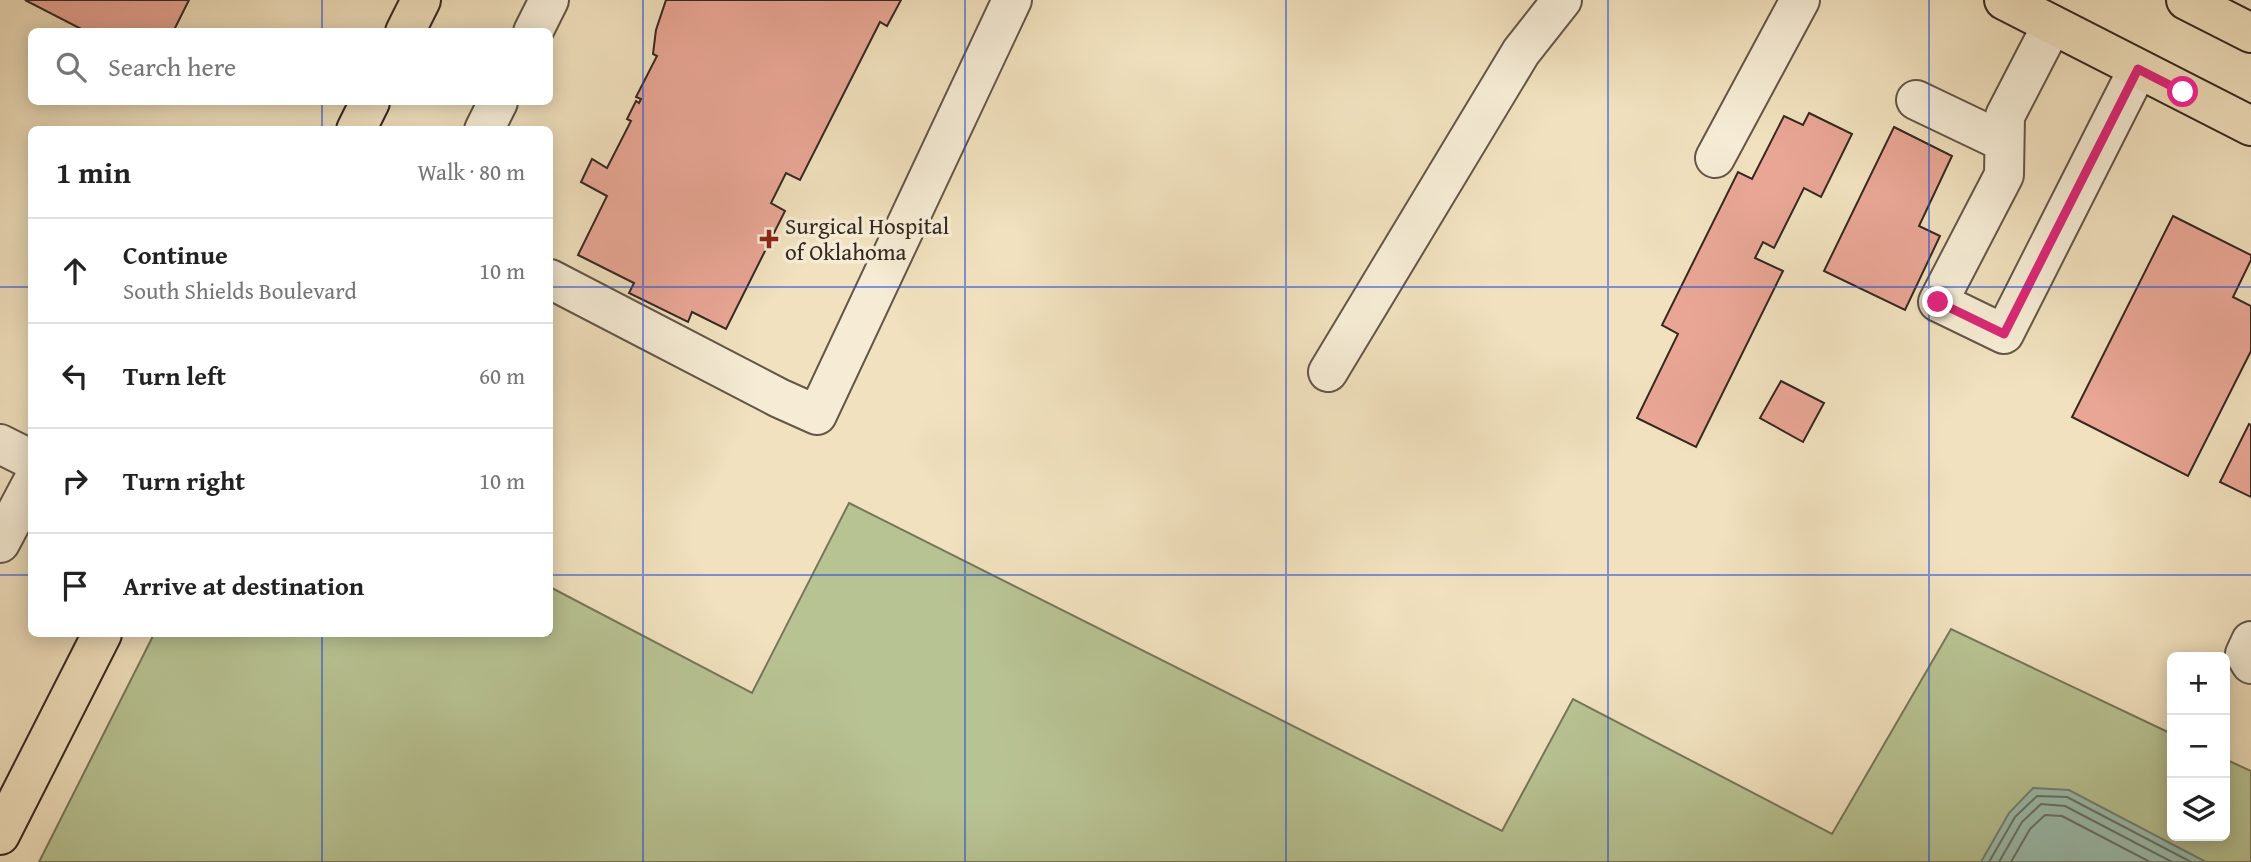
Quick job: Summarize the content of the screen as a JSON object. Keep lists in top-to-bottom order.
{
  "places": {
    "health": ["Surgical Hospital of Oklahoma"]
  },
  "page": {
    "search": "Search here",
    "heading": ["1 min", "Walk · 80 m"],
    "list": [
      ["Continue", "South Shields Boulevard", "10 m"],
      ["Turn left", "60 m"],
      ["Turn right", "10 m"],
      "Arrive at destination"
    ],
    "map_buttons": ["+", "−"]
  }
}
